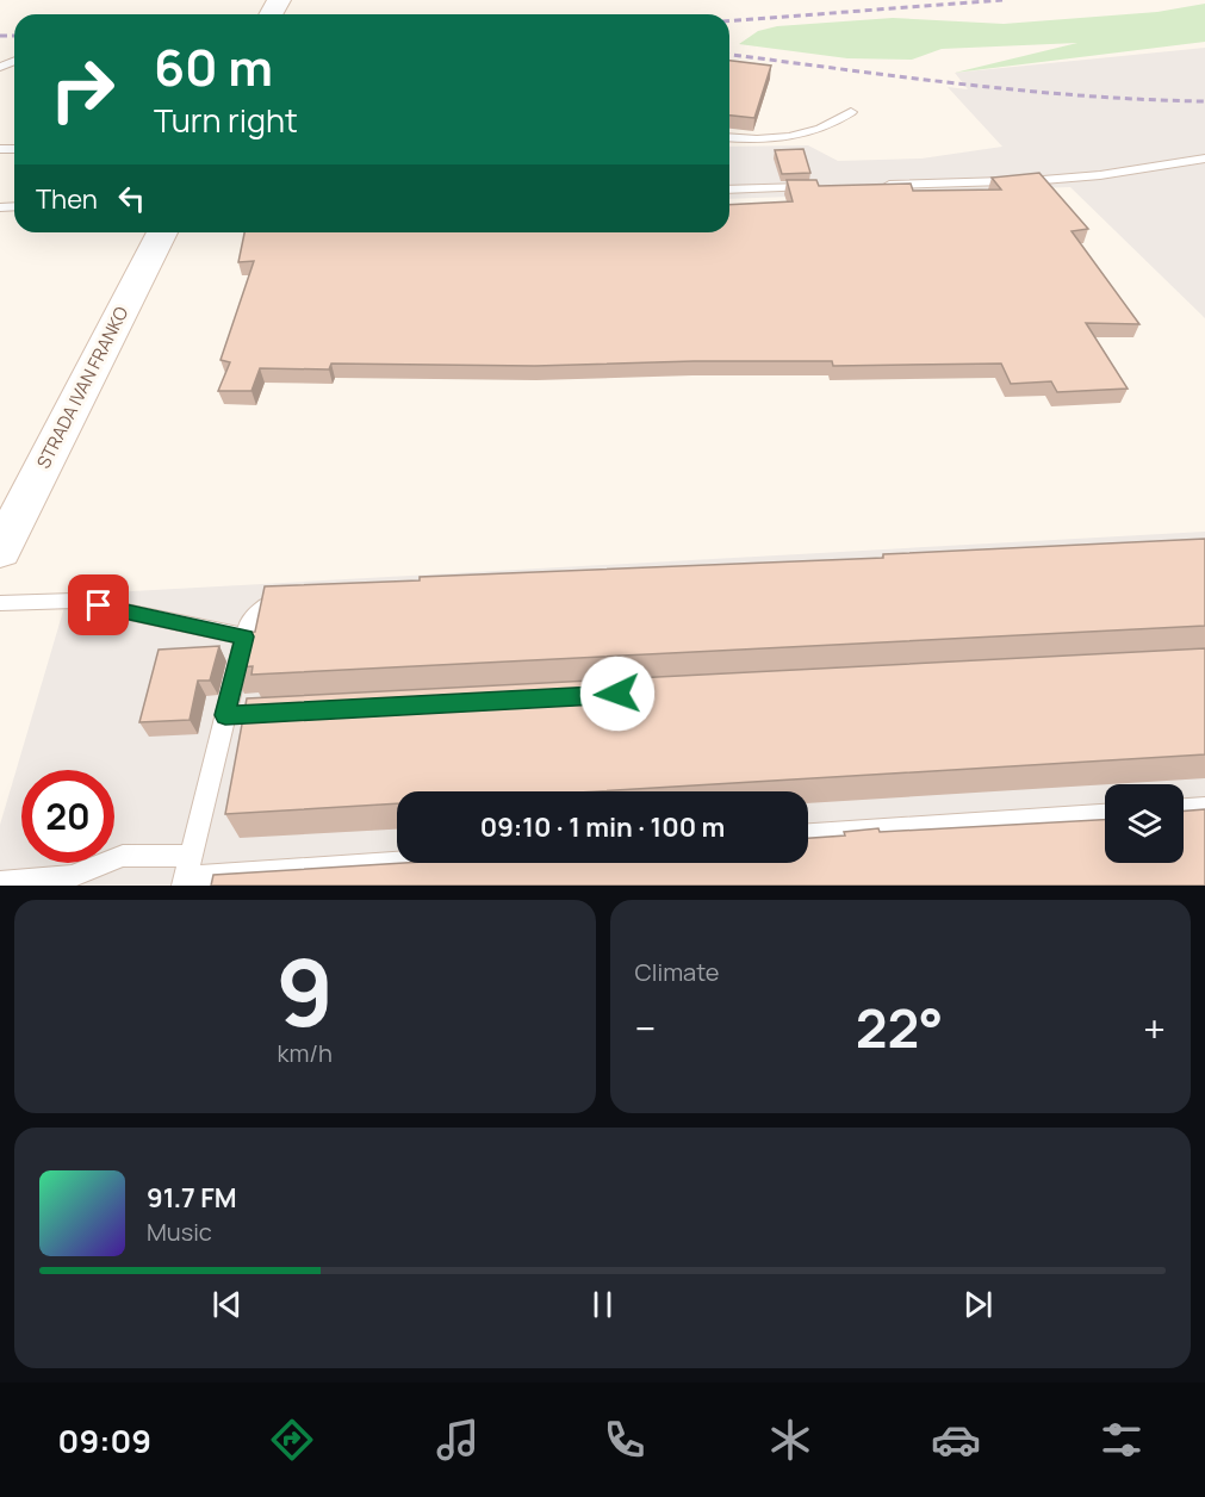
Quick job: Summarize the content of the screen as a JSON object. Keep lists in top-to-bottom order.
{
  "streets": {
    "main road": ["STRADA IVAN FRANKO"]
  },
  "page": {
    "turn": ["60 m", "Turn right"],
    "then": "Then",
    "limit": "20",
    "trip": "09:10 · 1 min · 100 m",
    "tile": [
      ["9", "km/h"],
      "Climate"
    ],
    "heat": ["−", "22°", "+"],
    "song": ["91.7 FM", "Music"],
    "tabs": "09:09"
  }
}
